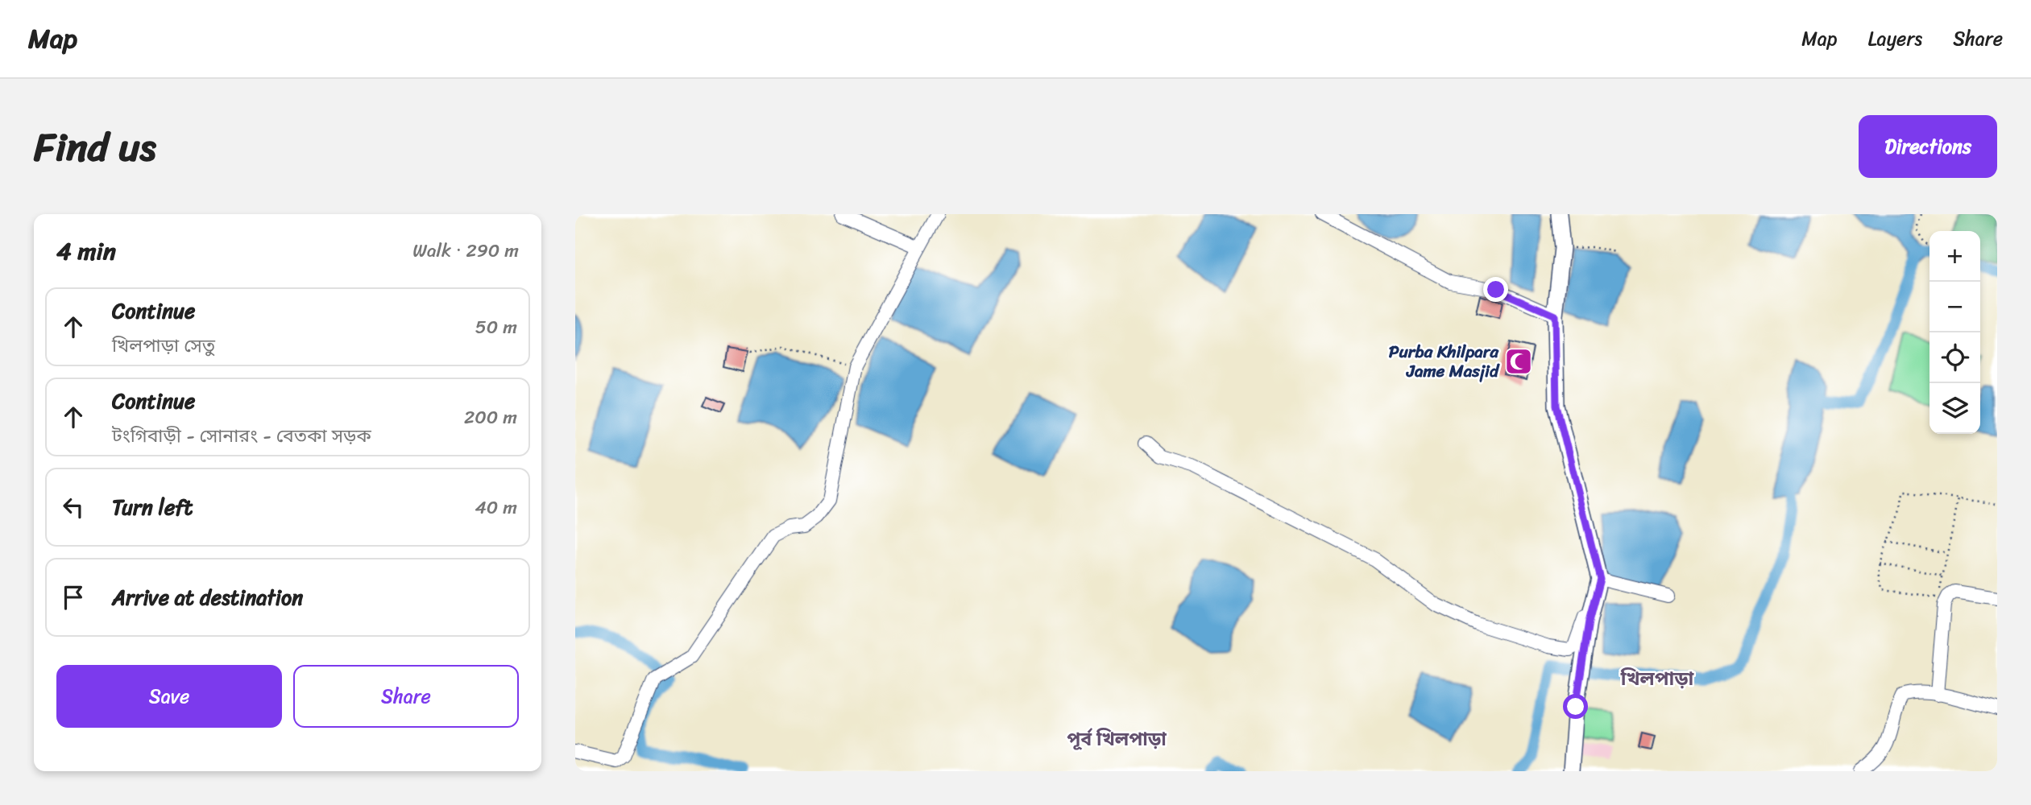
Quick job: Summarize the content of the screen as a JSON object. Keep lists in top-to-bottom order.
{
  "districts": ["খিলপাড়া", "পূর্ব খিলপাড়া"],
  "places": {
    "mosque": ["Purba Khilpara Jame Masjid"]
  },
  "page": {
    "header": "Map",
    "nav": ["Map", "Layers", "Share"],
    "title": "Find us",
    "buttons": [
      "Directions",
      ["Save", "Share"]
    ],
    "heading": ["4 min", "Walk · 290 m"],
    "map_buttons": ["+", "−"],
    "list": [
      ["Continue", "খিলপাড়া সেতু", "50 m"],
      ["Continue", "টংগিবাড়ী - সোনারং - বেতকা সড়ক", "200 m"],
      ["Turn left", "40 m"],
      "Arrive at destination"
    ]
  }
}
